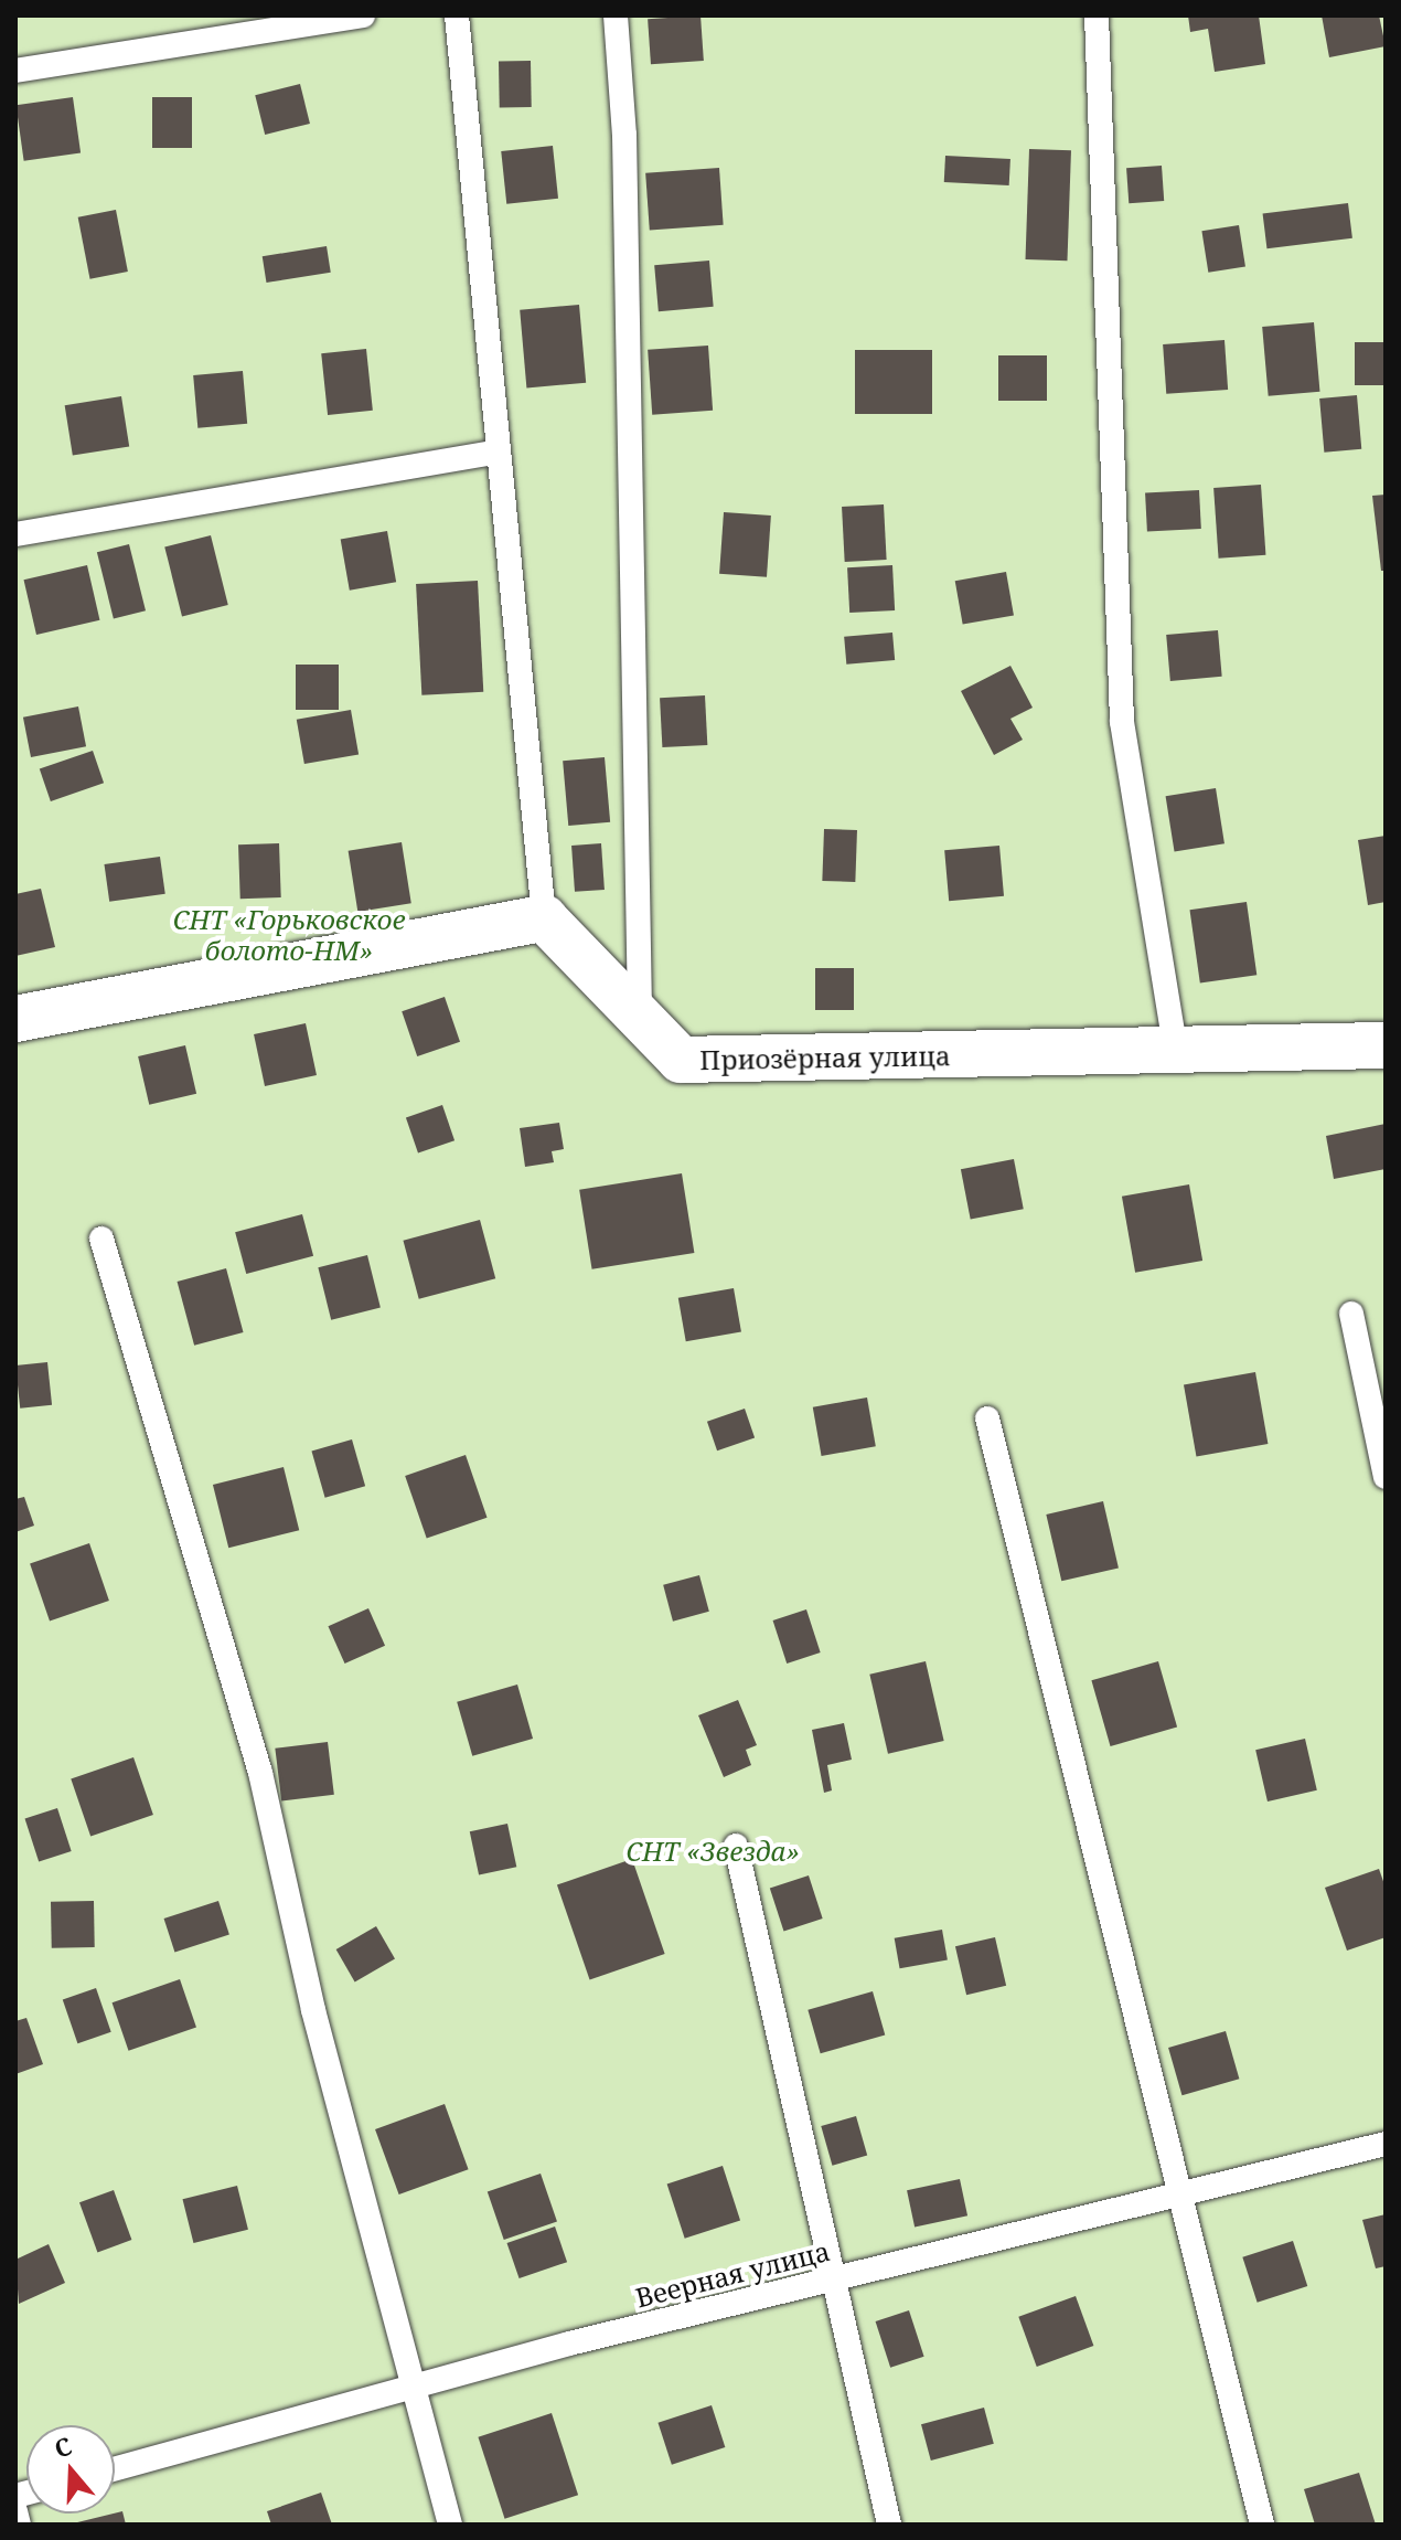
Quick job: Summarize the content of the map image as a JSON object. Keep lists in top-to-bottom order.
{
  "streets": {
    "street": ["Приозёрная улица"],
    "lane": ["Веерная улица"]
  },
  "parks": ["СНТ «Горьковское болото-НМ»", "СНТ «Звезда»"],
  "north": "top"
}
